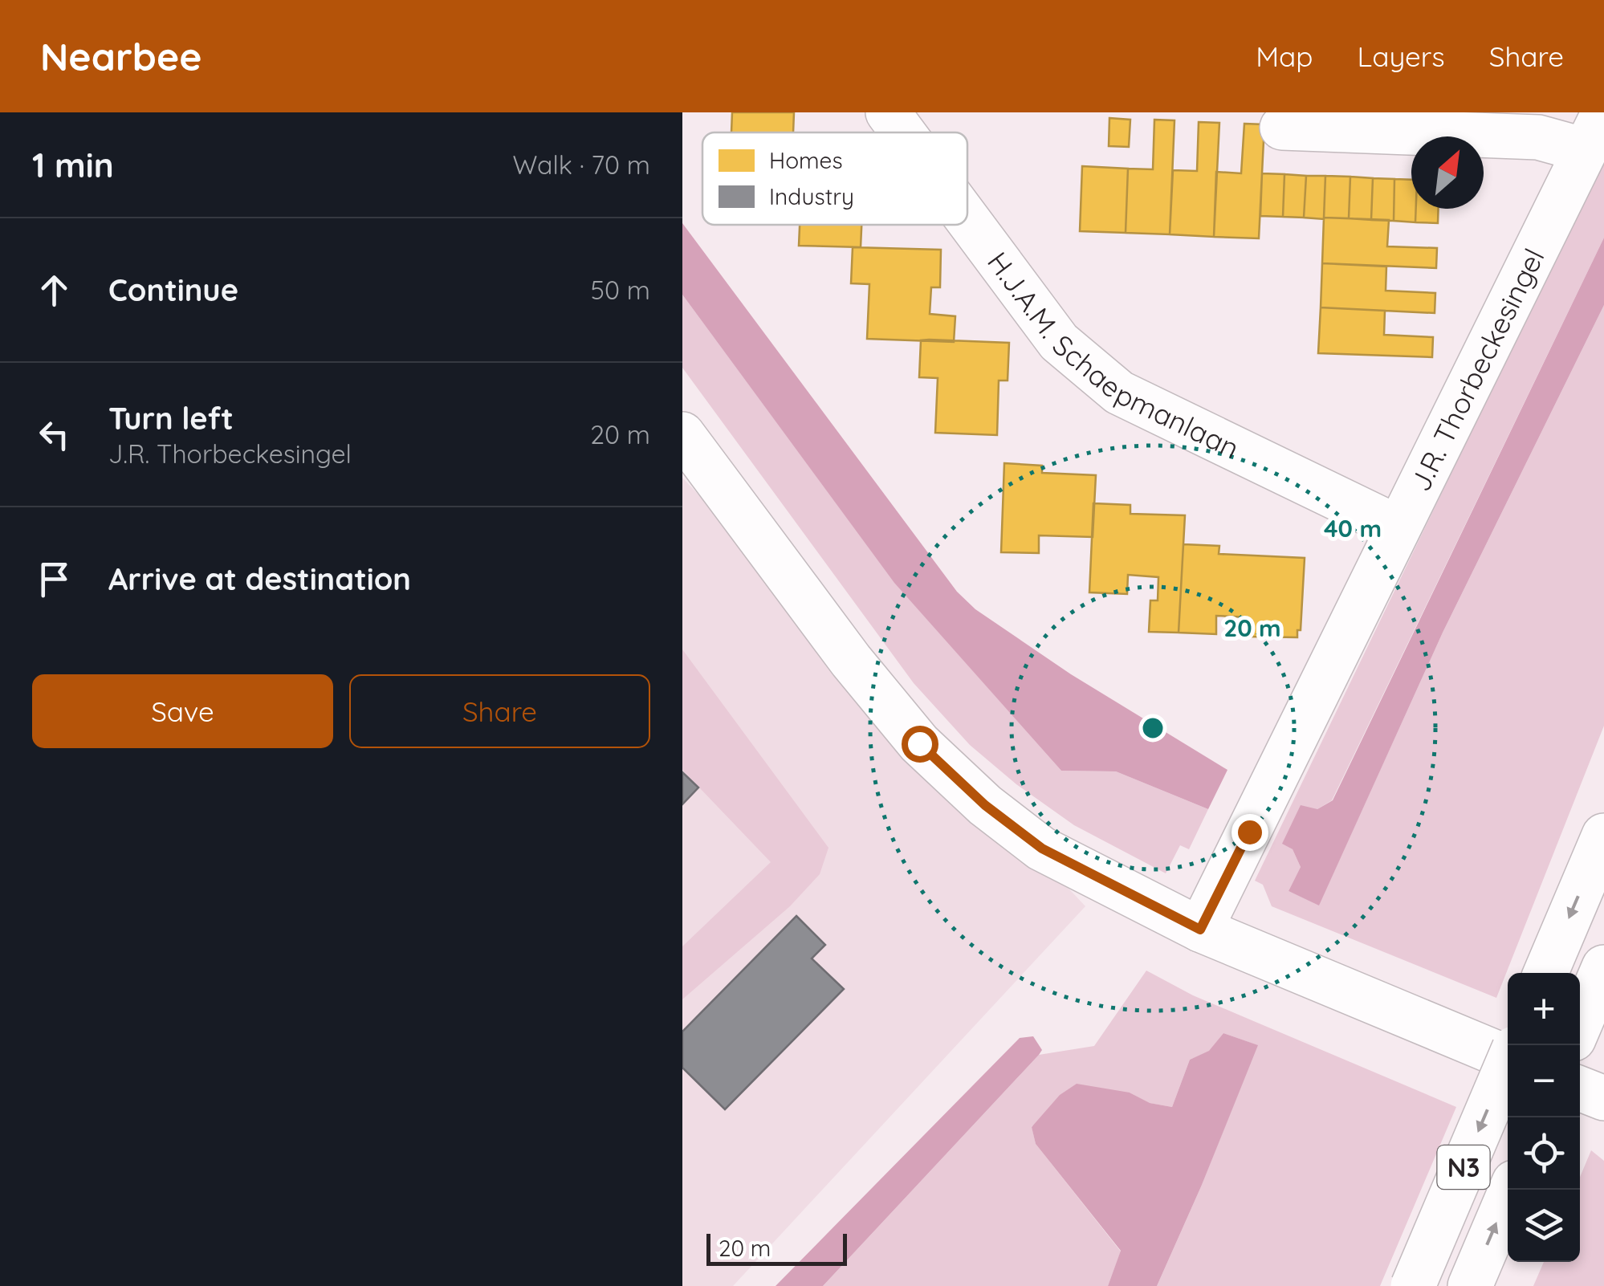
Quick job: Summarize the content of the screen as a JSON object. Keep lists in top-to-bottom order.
{
  "streets": {
    "street": ["H.J.A.M. Schaepmanlaan", "J.R. Thorbeckesingel", "N3"]
  },
  "crossings": [
    ["H.J.A.M. Schaepmanlaan", "J.R. Thorbeckesingel"]
  ],
  "legend": ["Homes", "Industry"],
  "scale_bar": "20 m",
  "north": "top right",
  "page": {
    "header": "Nearbee",
    "nav": ["Map", "Layers", "Share"],
    "heading": ["1 min", "Walk · 70 m"],
    "list": [
      ["Continue", "50 m"],
      ["Turn left", "J.R. Thorbeckesingel", "20 m"],
      "Arrive at destination"
    ],
    "buttons": ["Save", "Share"],
    "map_buttons": ["+", "−"],
    "scale": "20 m"
  },
  "rings": ["40 m", "20 m"]
}
